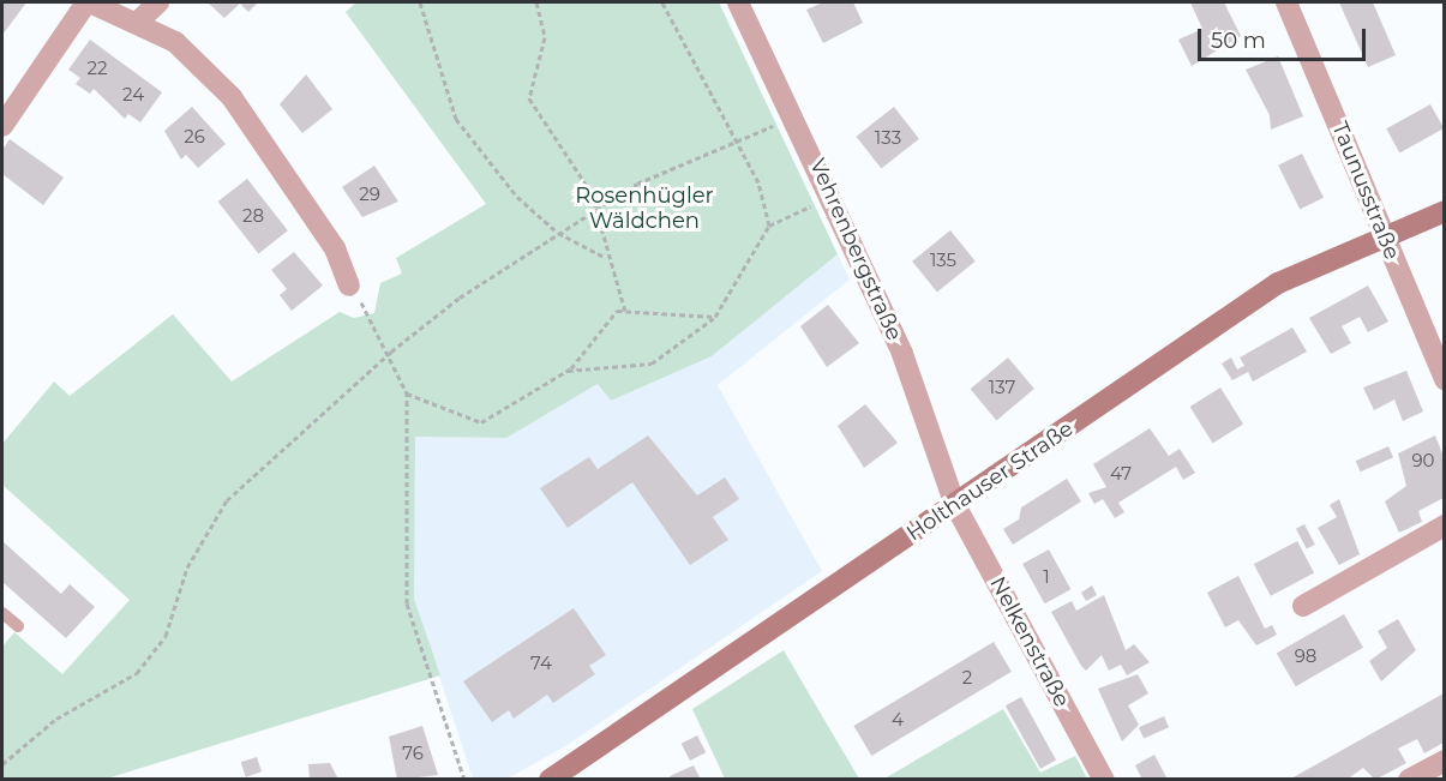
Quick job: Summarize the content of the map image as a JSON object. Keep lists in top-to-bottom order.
{
  "streets": {
    "street": [
      "Taunusstraße",
      "Vehrenbergstraße",
      "Holthauser Straße",
      "Nelkenstraße"
    ]
  },
  "crossings": [
    ["Taunusstraße", "Holthauser Straße"],
    ["Vehrenbergstraße", "Holthauser Straße"],
    ["Vehrenbergstraße", "Nelkenstraße"],
    ["Holthauser Straße", "Nelkenstraße"]
  ],
  "parks": ["Rosenhügler Wäldchen"],
  "house_numbers": [
    "22",
    "24",
    "26",
    "133",
    "29",
    "28",
    "135",
    "137",
    "90",
    "47",
    "1",
    "98",
    "74",
    "2",
    "4",
    "76"
  ],
  "scale_bar": "50 m"
}
